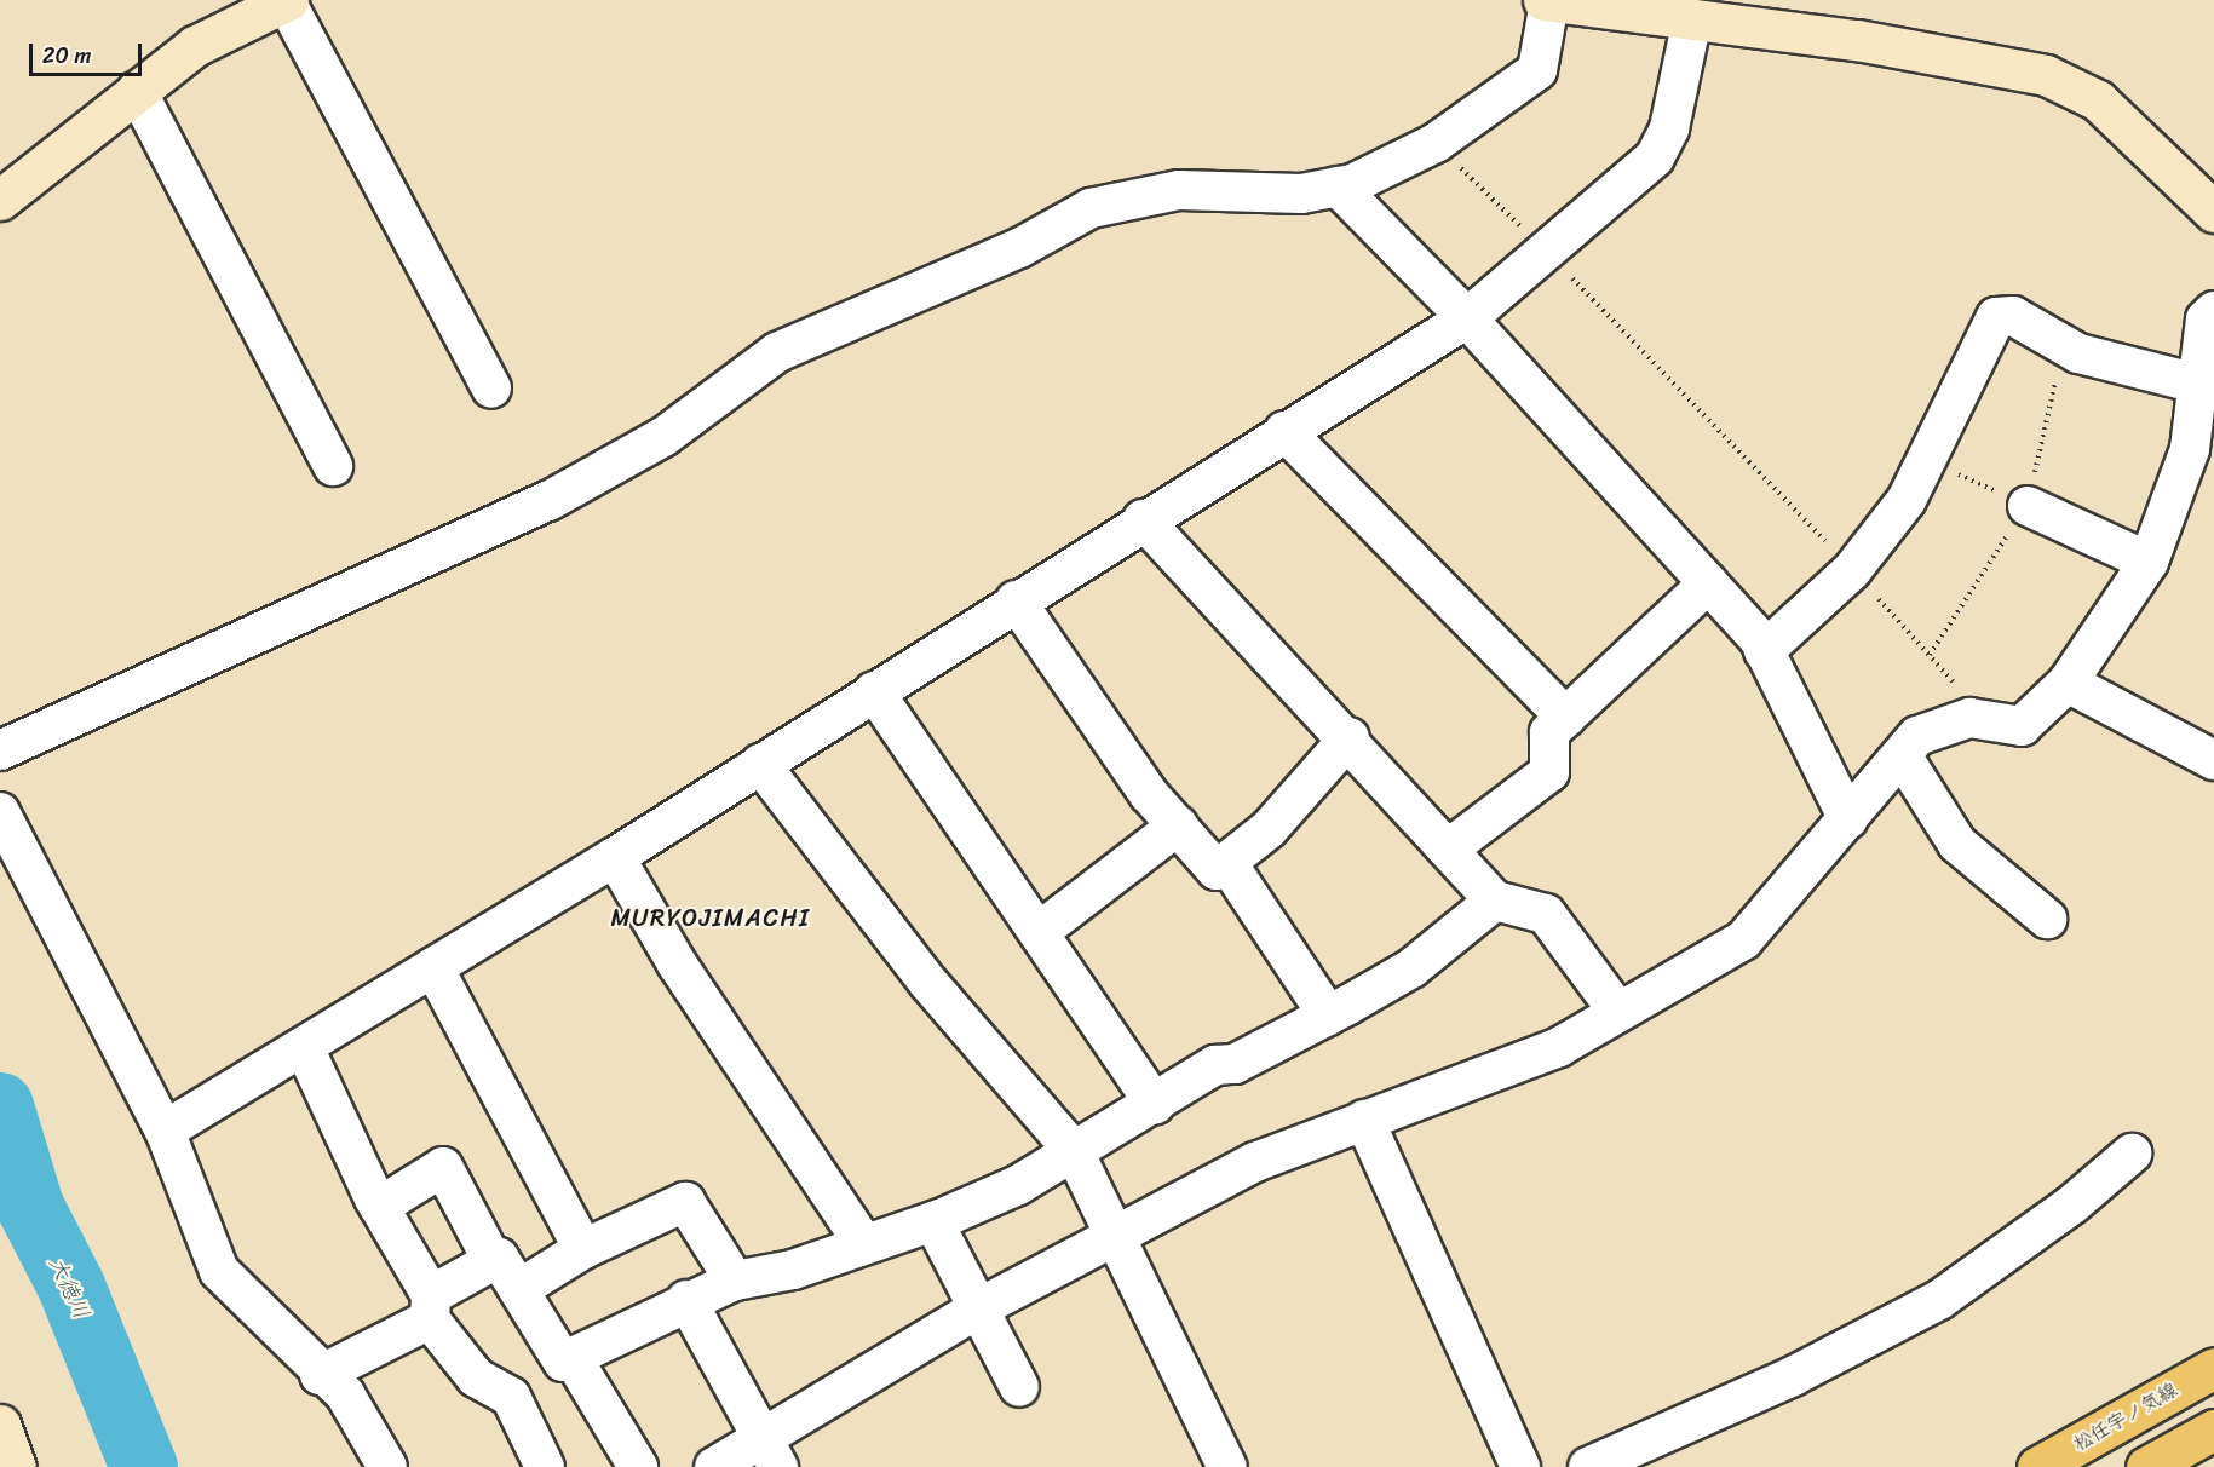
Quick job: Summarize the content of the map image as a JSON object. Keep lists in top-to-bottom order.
{
  "streets": {
    "main road": ["松任宇ノ気線"]
  },
  "districts": ["MURYOJIMACHI"],
  "water": ["大徳川"],
  "scale_bar": "20 m"
}
